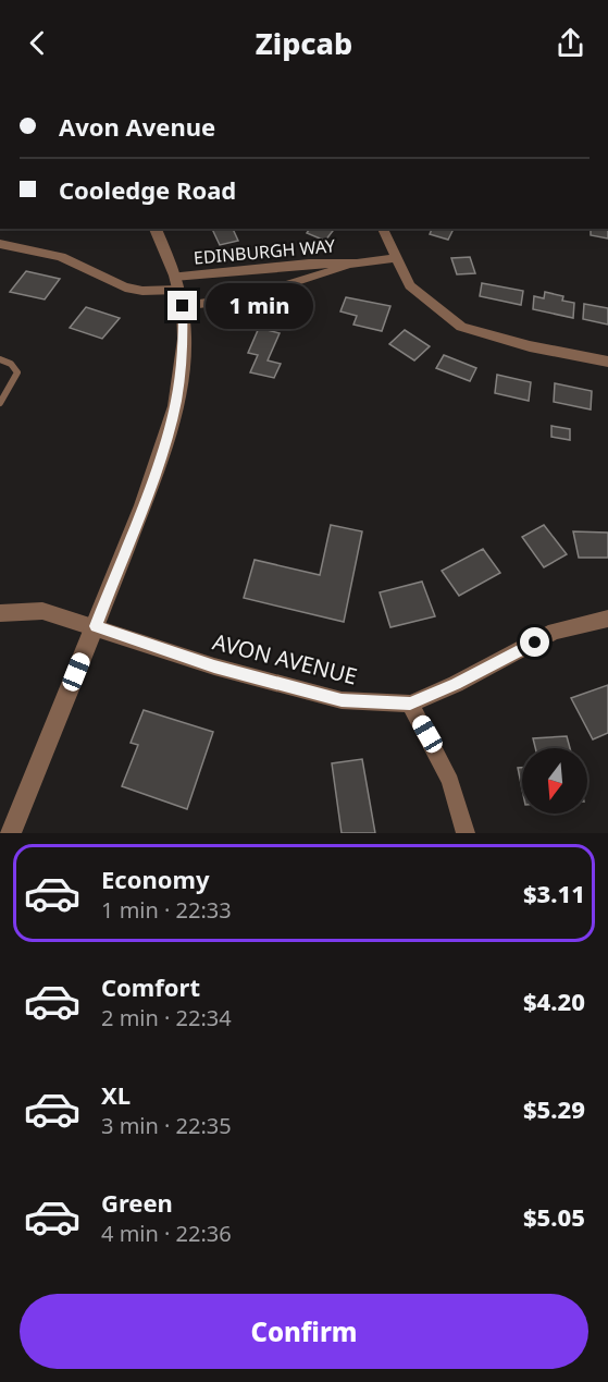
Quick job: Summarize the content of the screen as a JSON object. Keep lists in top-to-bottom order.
{
  "streets": {
    "street": ["EDINBURGH WAY", "AVON AVENUE"]
  },
  "north": "bottom",
  "page": {
    "header": "Zipcab",
    "banner": ["Avon Avenue", "Cooledge Road"],
    "bubble": "1 min",
    "list": [
      {
        "name": "Economy",
        "note": "1 min · 22:33",
        "value": "$3.11"
      },
      {
        "name": "Comfort",
        "note": "2 min · 22:34",
        "value": "$4.20"
      },
      {
        "name": "XL",
        "note": "3 min · 22:35",
        "value": "$5.29"
      },
      {
        "name": "Green",
        "note": "4 min · 22:36",
        "value": "$5.05"
      }
    ],
    "buttons": "Confirm"
  }
}
